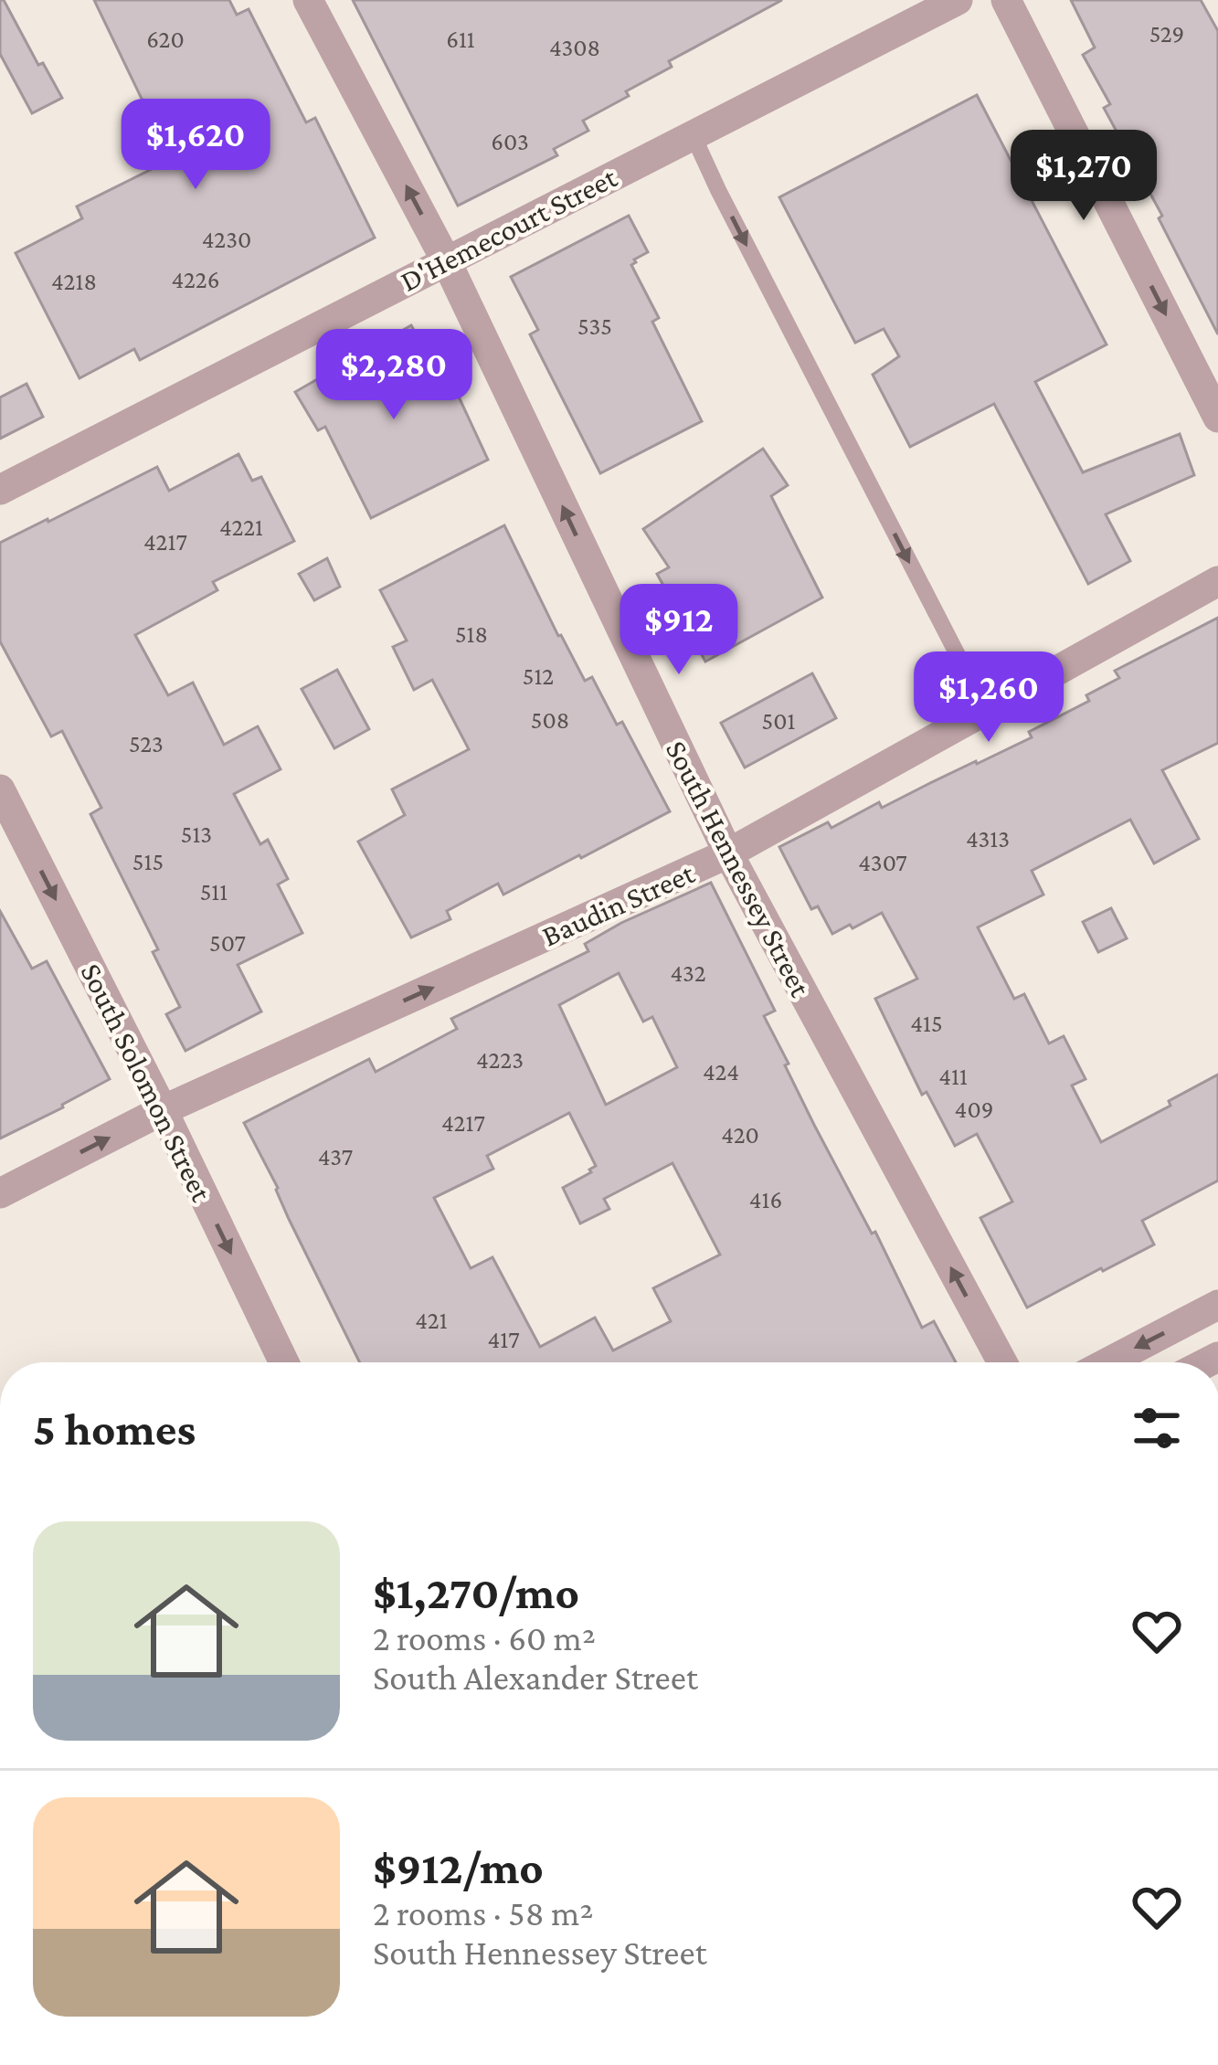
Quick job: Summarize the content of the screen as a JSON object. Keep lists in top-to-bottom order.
{
  "streets": {
    "street": [
      "D'Hemecourt Street",
      "South Hennessey Street",
      "Baudin Street",
      "South Solomon Street"
    ]
  },
  "crossings": [
    ["D'Hemecourt Street", "South Hennessey Street"],
    ["South Hennessey Street", "Baudin Street"],
    ["Baudin Street", "South Solomon Street"]
  ],
  "one_way": ["South Hennessey Street", "Baudin Street", "South Solomon Street"],
  "house_numbers": [
    "529",
    "620",
    "611",
    "4308",
    "603",
    "4230",
    "4226",
    "4218",
    "535",
    "4221",
    "4217",
    "518",
    "512",
    "508",
    "501",
    "523",
    "513",
    "4313",
    "515",
    "4307",
    "511",
    "507",
    "432",
    "415",
    "4223",
    "424",
    "411",
    "409",
    "4217",
    "420",
    "437",
    "416",
    "421",
    "417"
  ],
  "page": {
    "price": [
      "$1,620",
      "$1,270",
      "$2,280",
      "$912",
      "$1,260"
    ],
    "heading": "5 homes",
    "list": [
      {
        "name": "$1,270/mo",
        "note": "2 rooms · 60 m² · South Alexander Street"
      },
      {
        "name": "$912/mo",
        "note": "2 rooms · 58 m² · South Hennessey Street"
      }
    ]
  }
}
